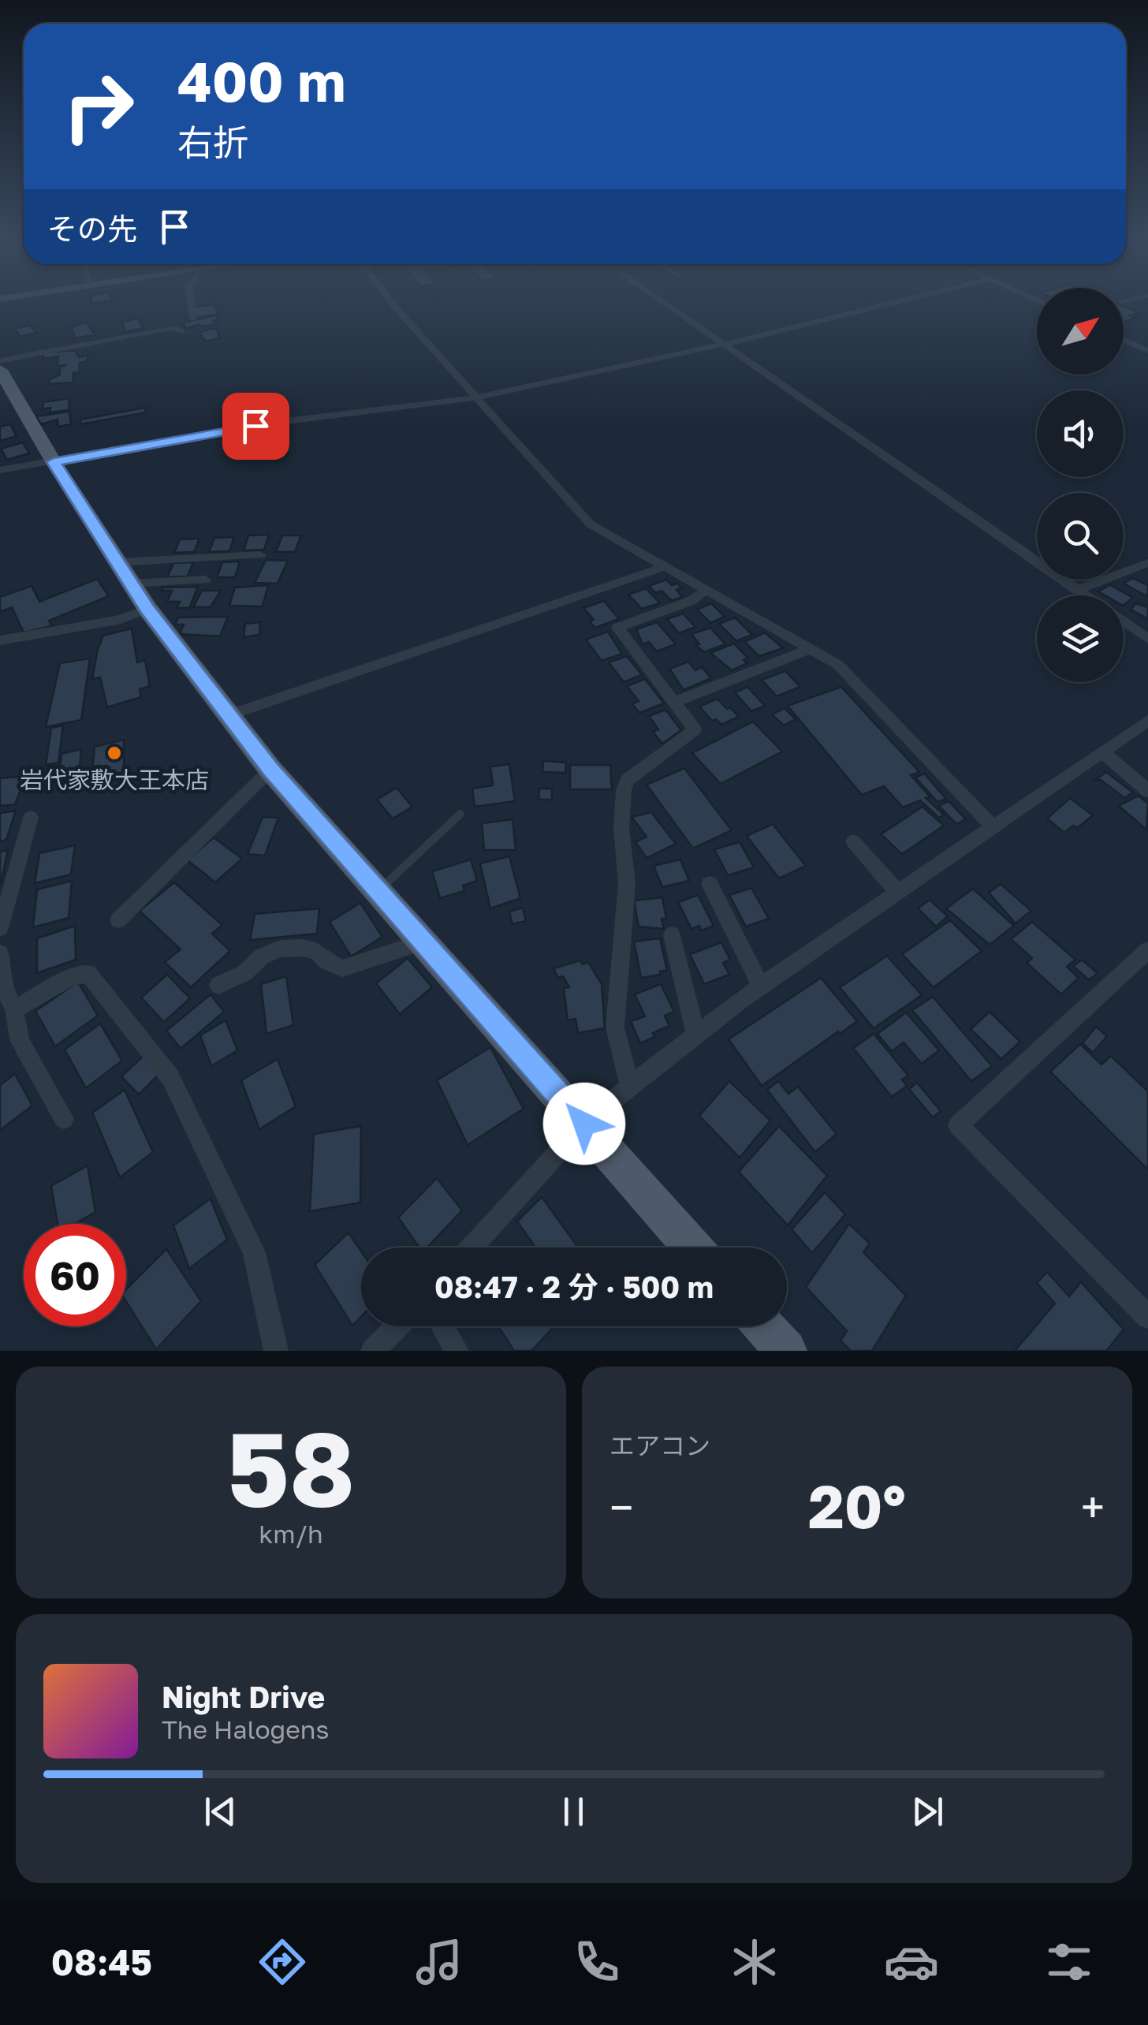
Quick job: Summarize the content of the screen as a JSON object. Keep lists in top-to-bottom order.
{
  "places": ["岩代家敷大王本店"],
  "north": "top right",
  "page": {
    "turn": ["400 m", "右折"],
    "then": "その先",
    "limit": "60",
    "trip": "08:47 · 2 分 · 500 m",
    "tile": [
      ["58", "km/h"],
      "エアコン"
    ],
    "heat": ["−", "20°", "+"],
    "song": ["Night Drive", "The Halogens"],
    "tabs": "08:45"
  }
}
